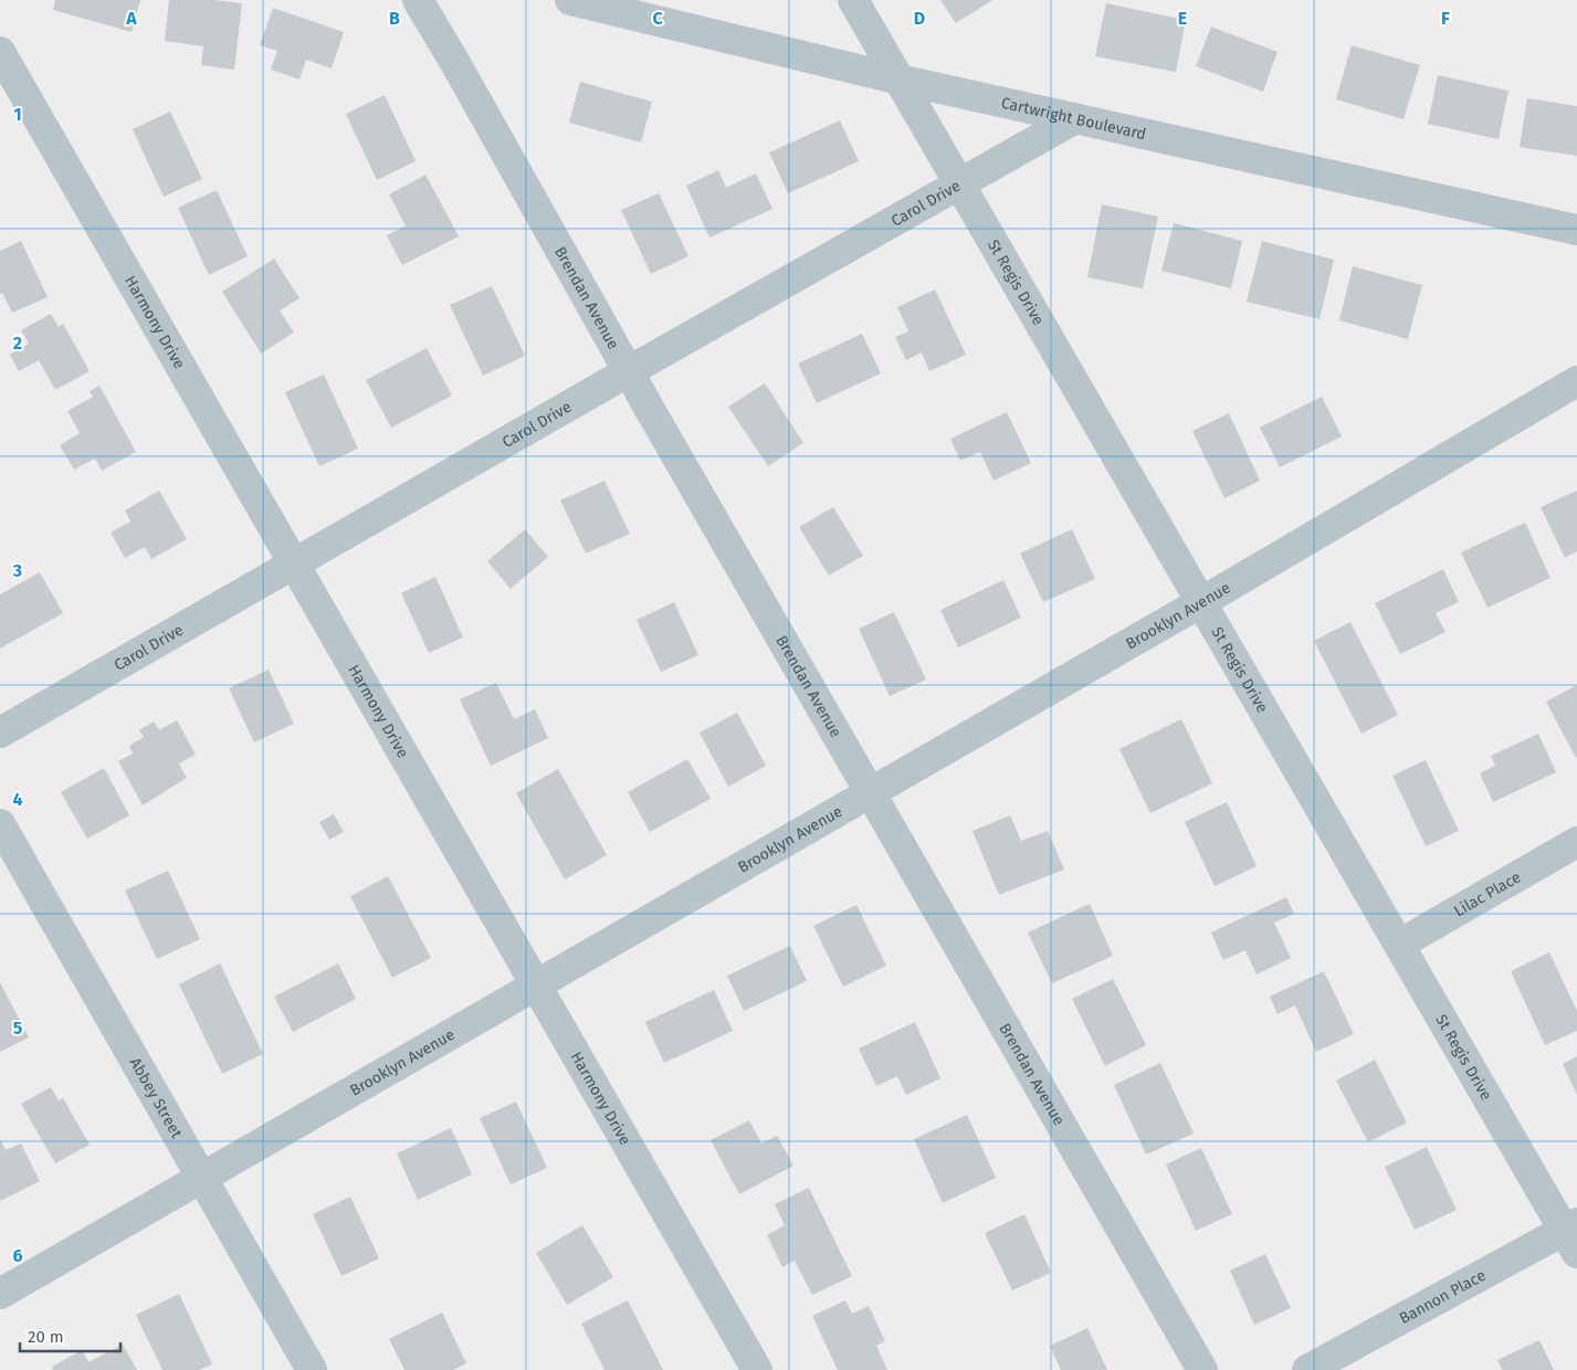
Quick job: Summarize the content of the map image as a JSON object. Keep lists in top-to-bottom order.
{
  "streets": {
    "street": [
      "Cartwright Boulevard",
      "Carol Drive",
      "St Regis Drive",
      "Brendan Avenue",
      "Harmony Drive",
      "Brooklyn Avenue",
      "Lilac Place",
      "Abbey Street",
      "Bannon Place"
    ]
  },
  "crossings": [
    ["Cartwright Boulevard", "Carol Drive"],
    ["Cartwright Boulevard", "St Regis Drive"],
    ["Carol Drive", "St Regis Drive"],
    ["Carol Drive", "Brendan Avenue"],
    ["Carol Drive", "Harmony Drive"],
    ["St Regis Drive", "Brooklyn Avenue"],
    ["St Regis Drive", "Lilac Place"],
    ["St Regis Drive", "Bannon Place"],
    ["Brendan Avenue", "Brooklyn Avenue"],
    ["Harmony Drive", "Brooklyn Avenue"],
    ["Brooklyn Avenue", "Abbey Street"]
  ],
  "scale_bar": "20 m",
  "grid": {
    "columns": [
      "A",
      "B",
      "C",
      "D",
      "E",
      "F"
    ],
    "rows": [
      "1",
      "2",
      "3",
      "4",
      "5",
      "6"
    ]
  }
}
